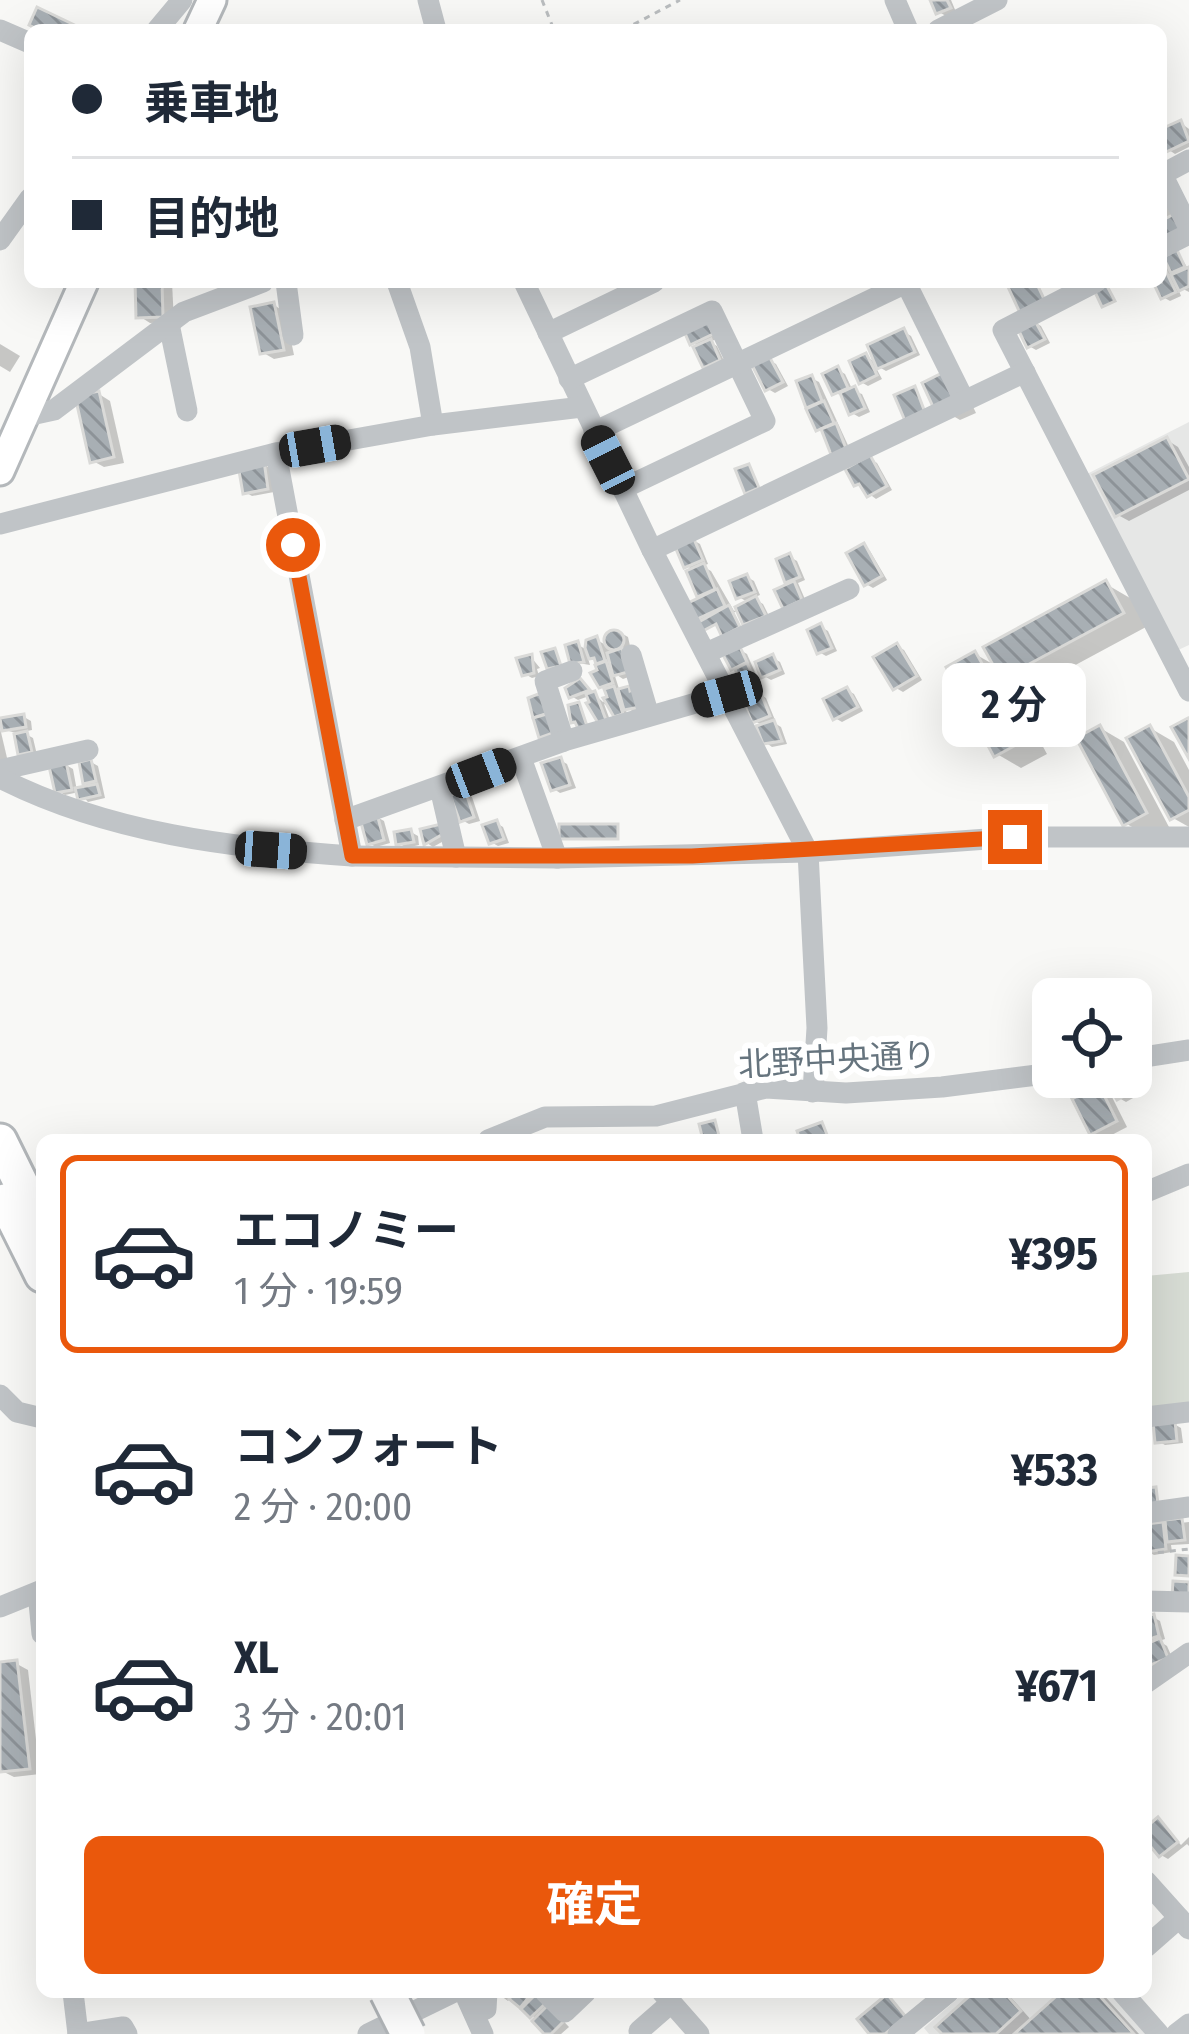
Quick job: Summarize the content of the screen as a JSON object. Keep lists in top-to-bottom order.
{
  "streets": {
    "street": ["北野中央通り"]
  },
  "page": {
    "banner": ["乗車地", "目的地"],
    "bubble": "2 分",
    "list": [
      {
        "name": "エコノミー",
        "note": "1 分 · 19:59",
        "value": "¥395"
      },
      {
        "name": "コンフォート",
        "note": "2 分 · 20:00",
        "value": "¥533"
      },
      {
        "name": "XL",
        "note": "3 分 · 20:01",
        "value": "¥671"
      }
    ],
    "buttons": "確定"
  }
}
